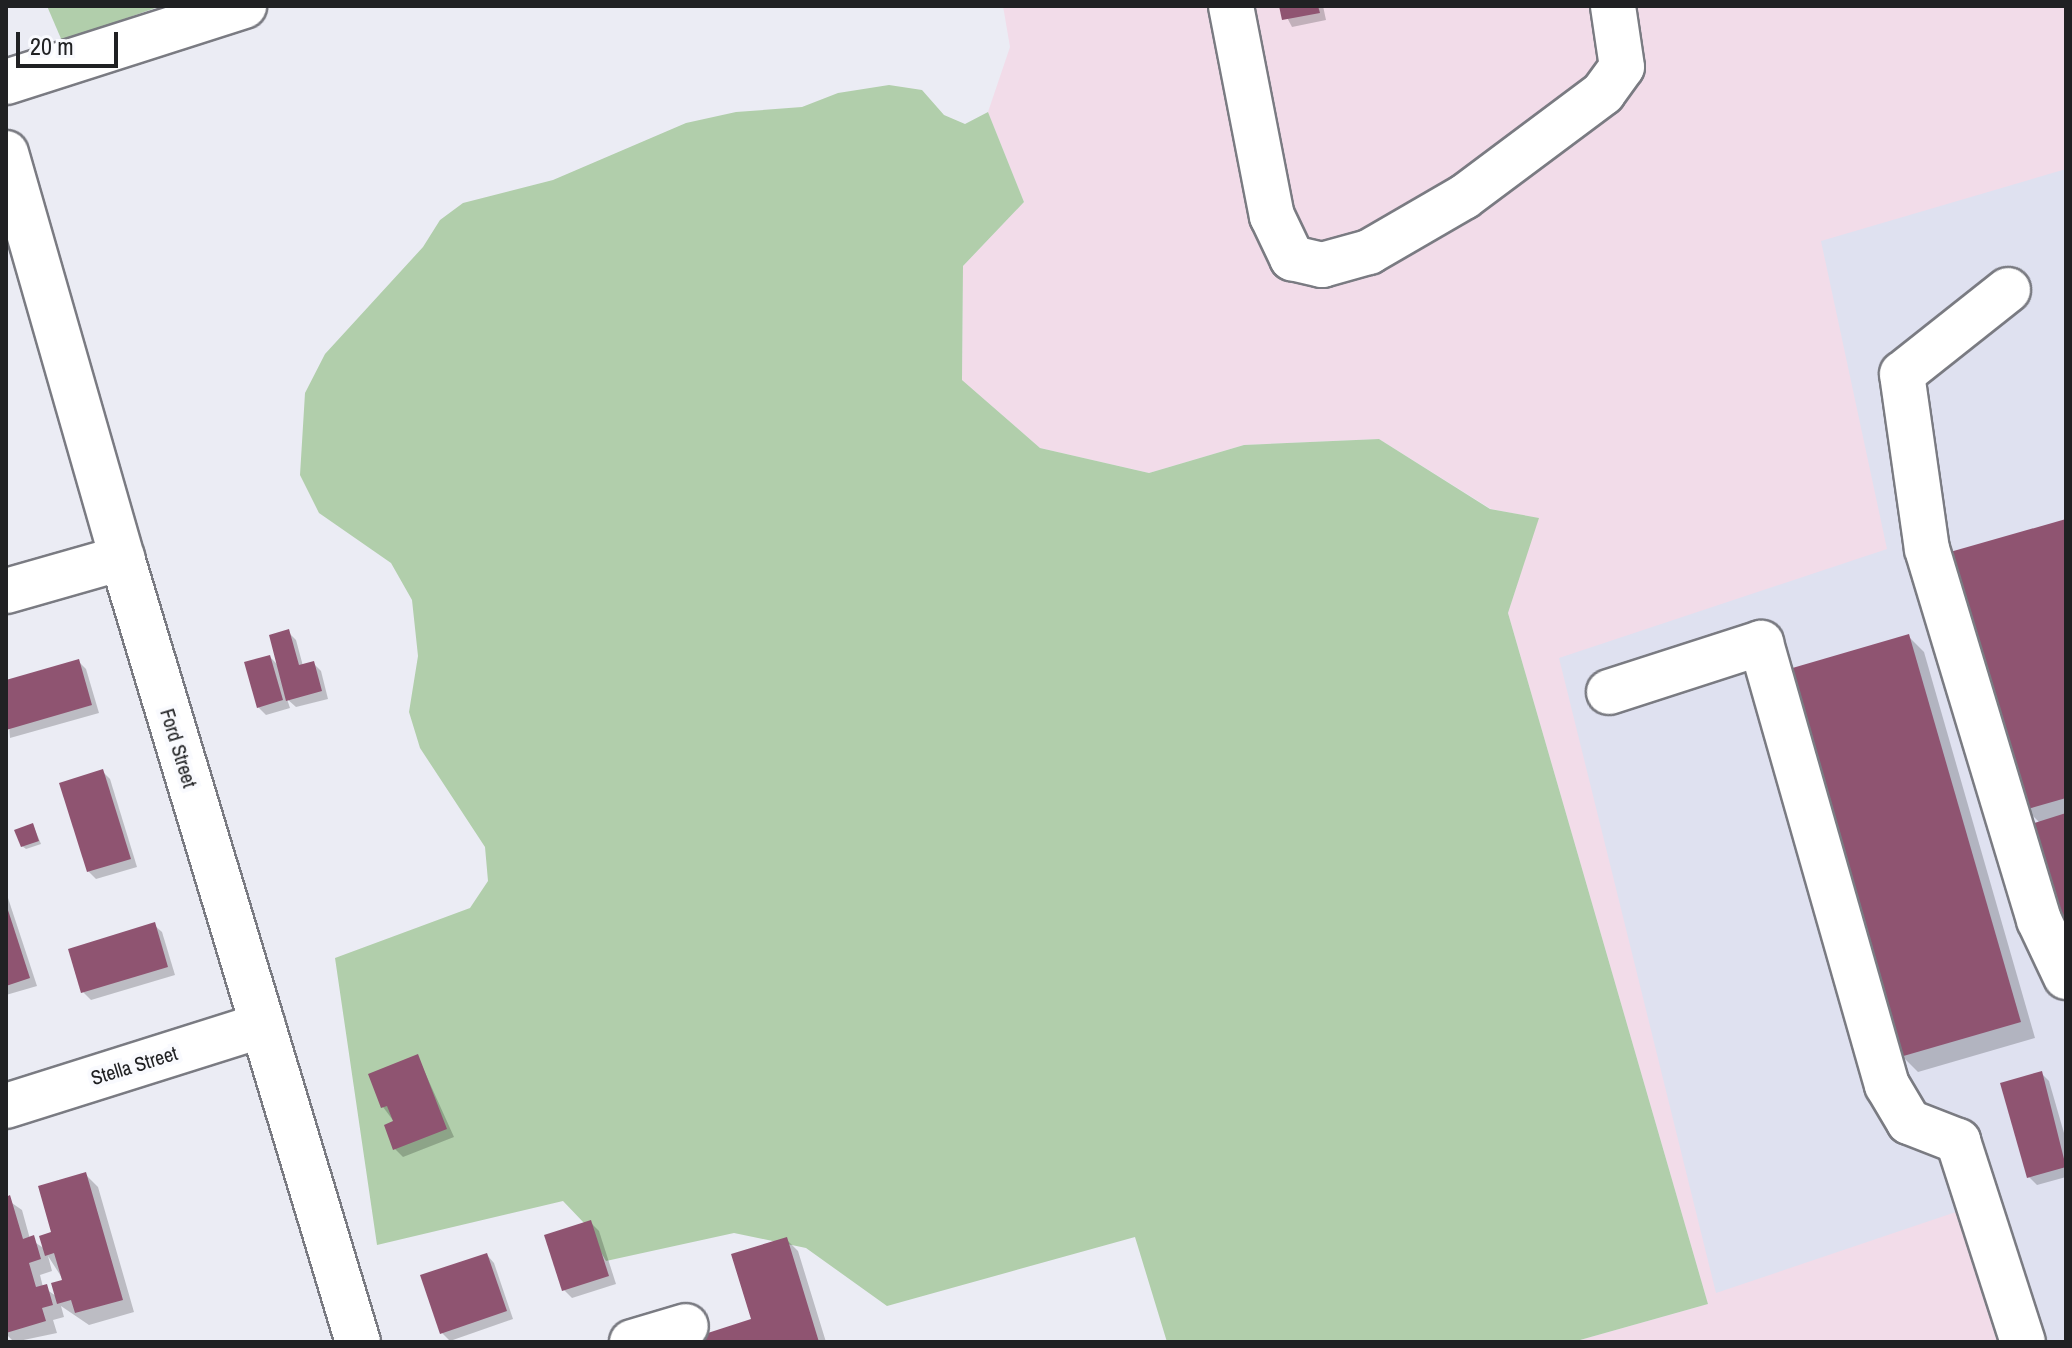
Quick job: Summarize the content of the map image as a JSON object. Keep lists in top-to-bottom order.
{
  "streets": {
    "street": ["Ford Street", "Stella Street"]
  },
  "crossings": [
    ["Ford Street", "Stella Street"]
  ],
  "scale_bar": "20 m"
}
